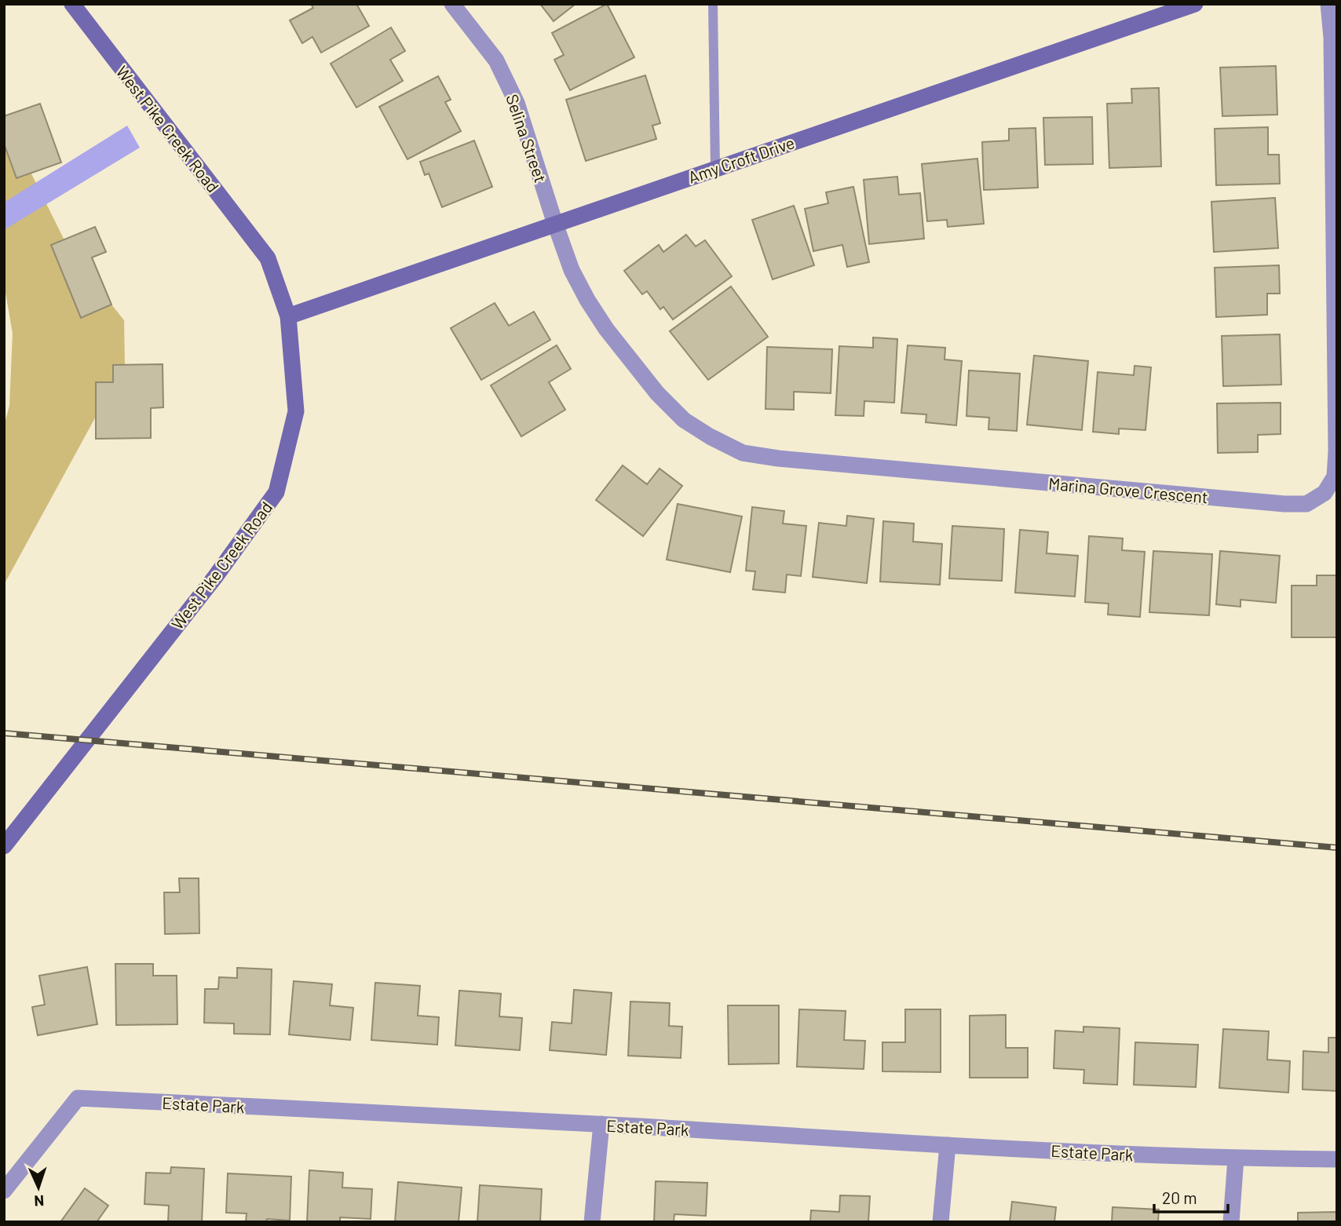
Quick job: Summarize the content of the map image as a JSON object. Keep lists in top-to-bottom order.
{
  "streets": {
    "main road": ["West Pike Creek Road", "Amy Croft Drive"],
    "street": ["Selina Street", "Marina Grove Crescent", "Estate Park"]
  },
  "crossings": [
    ["West Pike Creek Road", "Amy Croft Drive"],
    ["Selina Street", "Amy Croft Drive"],
    ["Selina Street", "Marina Grove Crescent"],
    ["Amy Croft Drive", "Marina Grove Crescent"]
  ],
  "scale_bar": "20 m",
  "north": "bottom"
}
